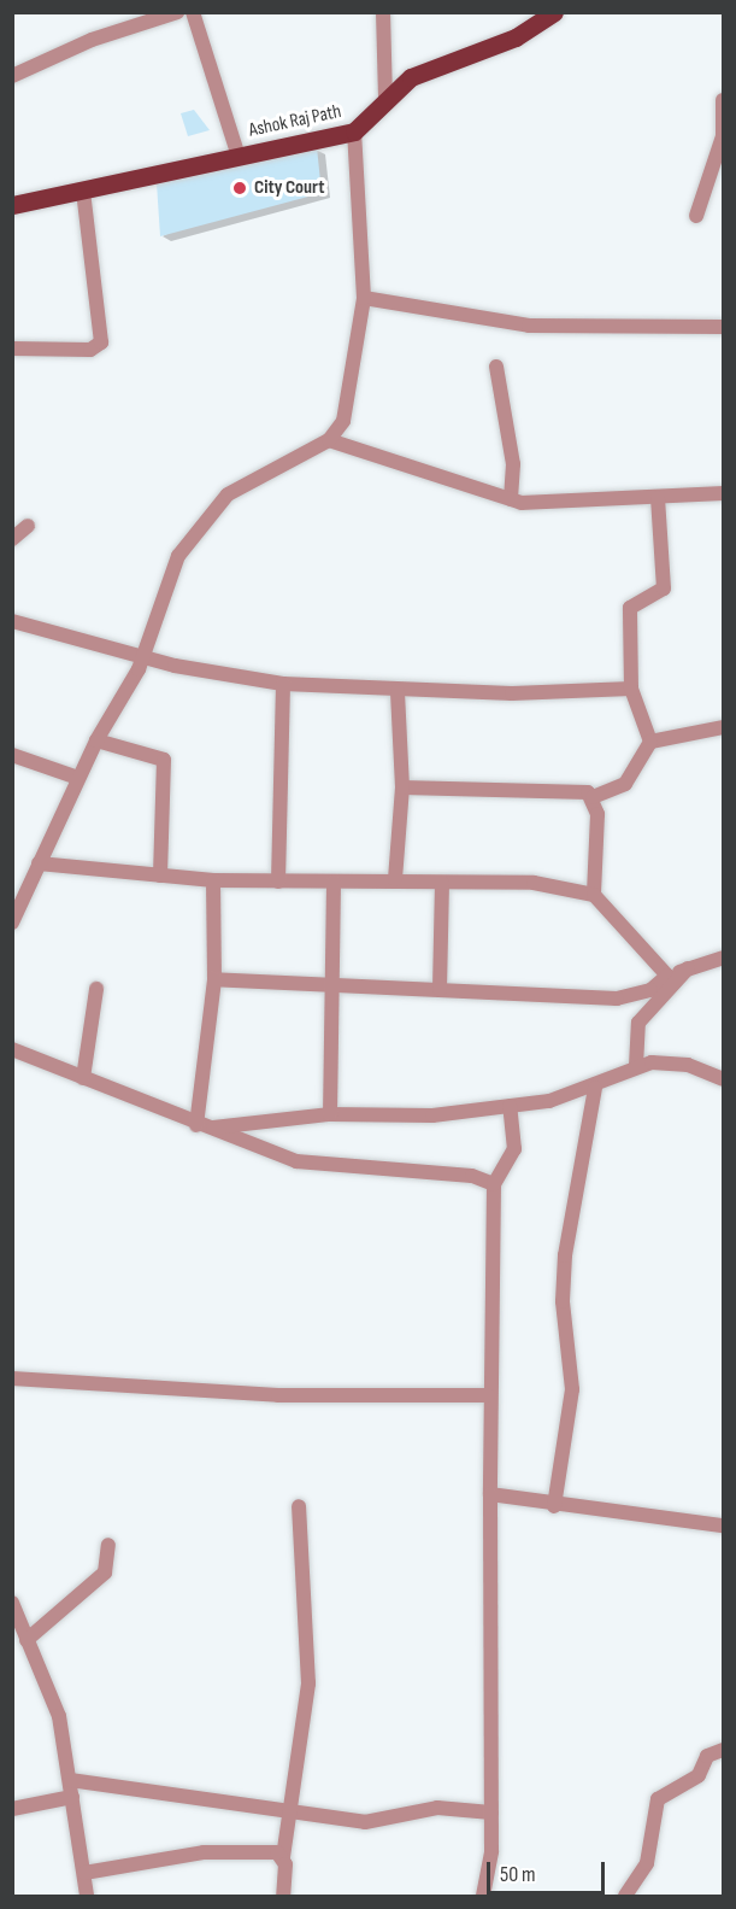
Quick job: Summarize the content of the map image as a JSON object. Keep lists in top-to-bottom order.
{
  "streets": {
    "main road": ["Ashok Raj Path"]
  },
  "places": ["City Court"],
  "scale_bar": "50 m"
}
